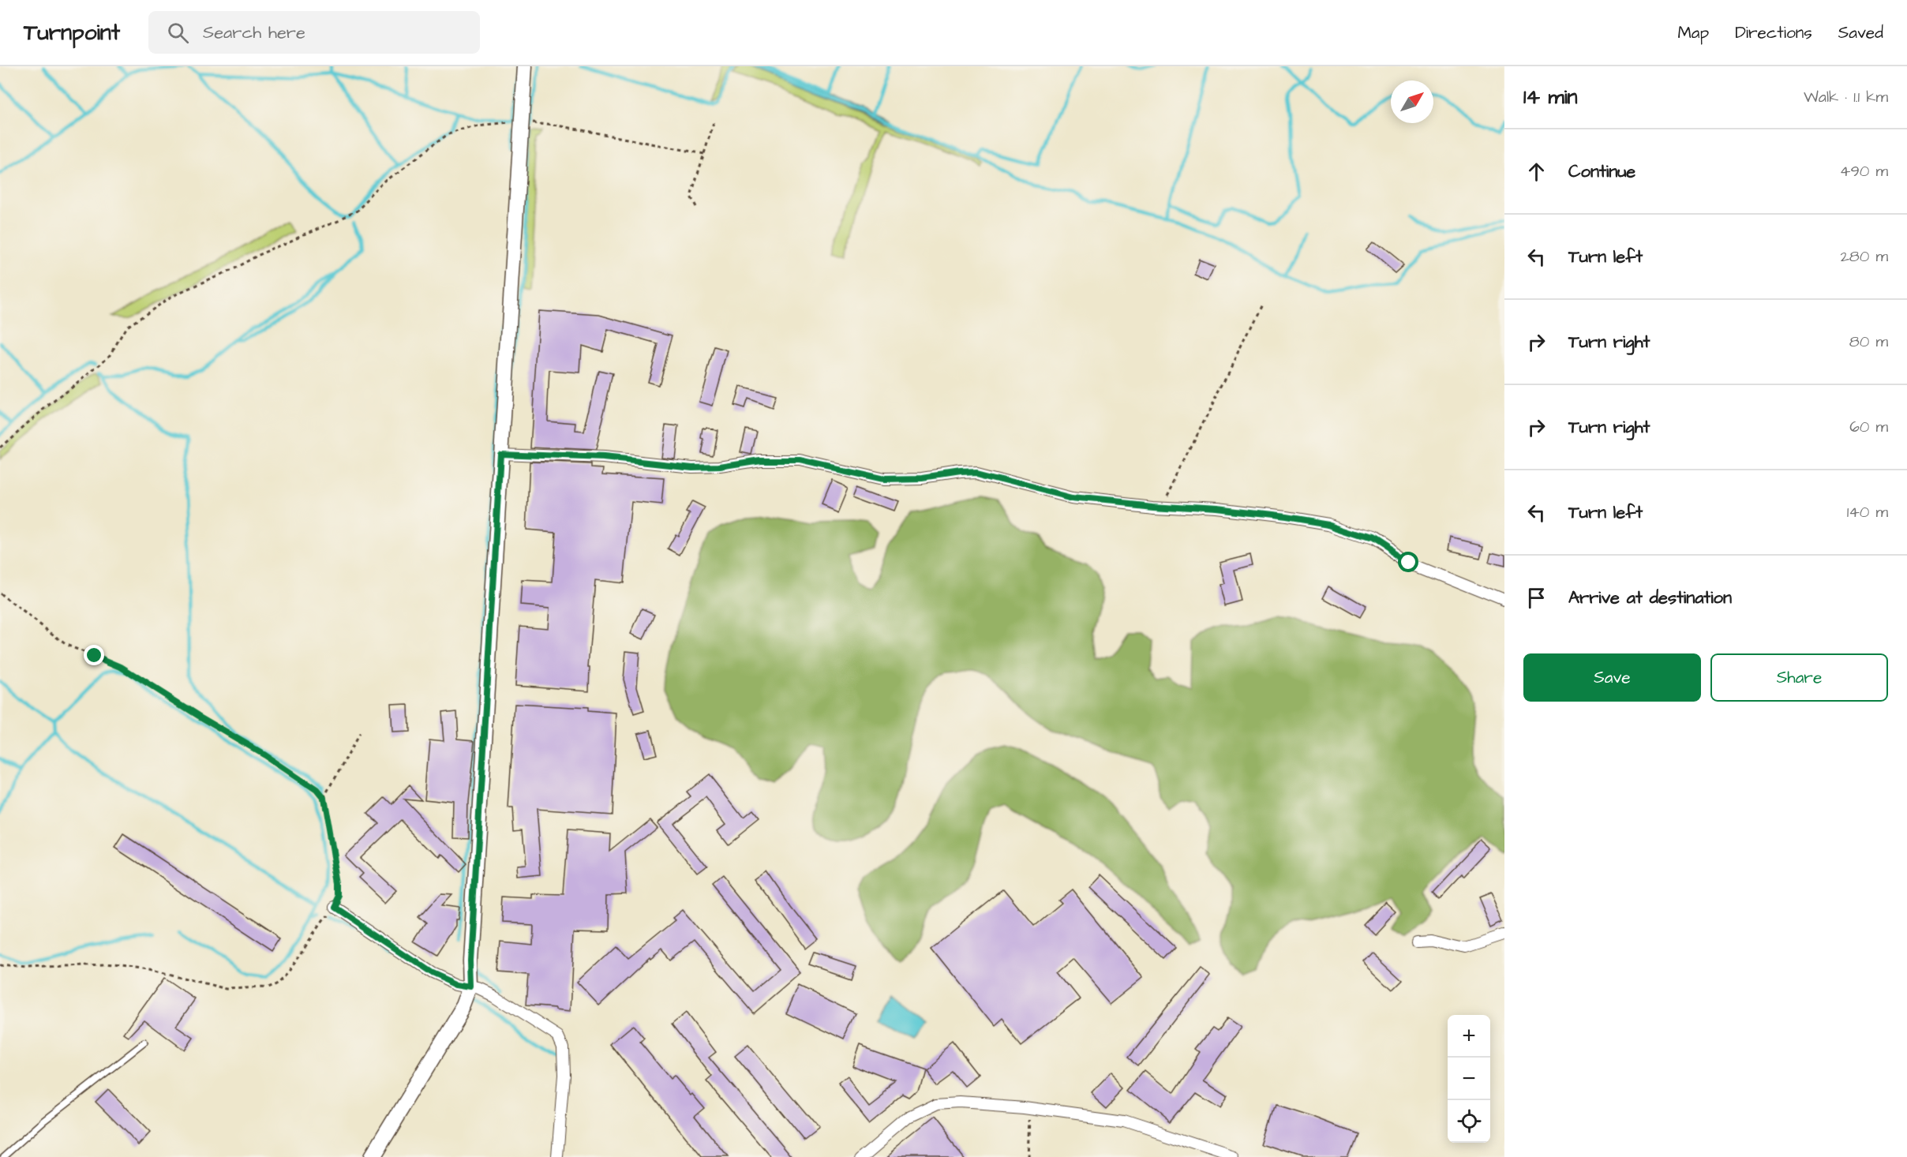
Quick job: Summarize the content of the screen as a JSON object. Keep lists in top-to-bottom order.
{
  "north": "top right",
  "page": {
    "header": "Turnpoint",
    "search": "Search here",
    "nav": ["Map", "Directions", "Saved"],
    "heading": ["14 min", "Walk · 1.1 km"],
    "list": [
      ["Continue", "490 m"],
      ["Turn left", "280 m"],
      ["Turn right", "80 m"],
      ["Turn right", "60 m"],
      ["Turn left", "140 m"],
      "Arrive at destination"
    ],
    "buttons": ["Save", "Share"],
    "map_buttons": ["+", "−"]
  }
}
